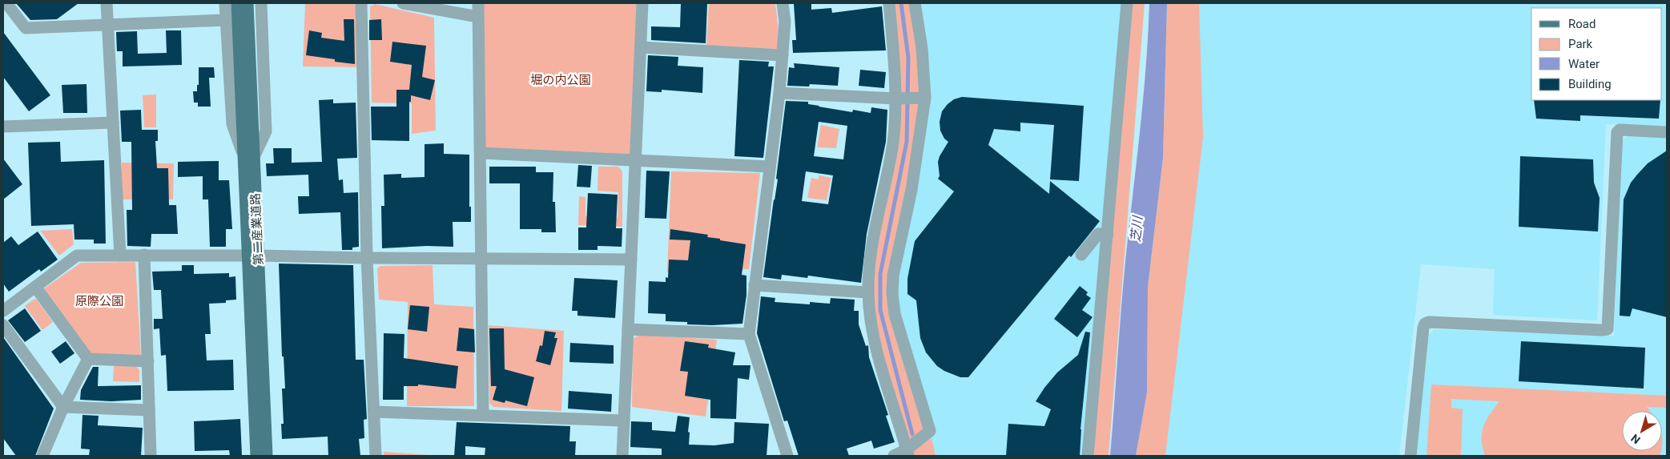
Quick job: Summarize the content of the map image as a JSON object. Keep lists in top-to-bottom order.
{
  "streets": {
    "main road": ["第二産業道路"]
  },
  "water": ["芝川"],
  "parks": ["堀の内公園", "原際公園"],
  "legend": [
    "Road",
    "Park",
    "Water",
    "Building"
  ],
  "north": "bottom left"
}
